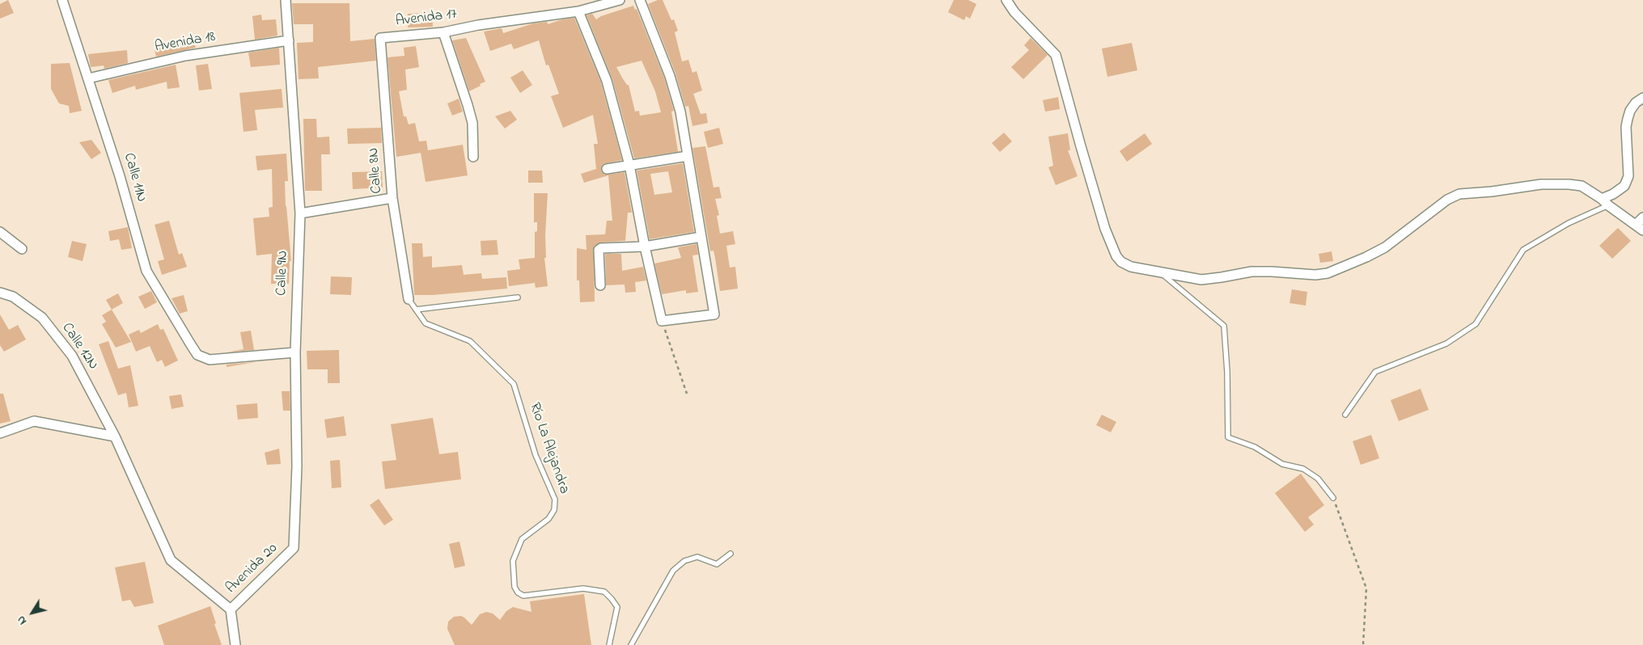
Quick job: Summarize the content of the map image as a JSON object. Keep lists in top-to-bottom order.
{
  "streets": {
    "street": [
      "Avenida 17",
      "Avenida 18",
      "Calle 8N",
      "Calle 11N",
      "Calle 9N",
      "Calle 12N",
      "Avenida 20"
    ],
    "lane": ["Río La Alejandra"]
  },
  "crossings": [
    ["Avenida 17", "Calle 8N"],
    ["Avenida 18", "Calle 11N"],
    ["Avenida 18", "Calle 9N"],
    ["Calle 8N", "Río La Alejandra"],
    ["Calle 11N", "Calle 9N"],
    ["Calle 9N", "Avenida 20"],
    ["Calle 12N", "Avenida 20"]
  ],
  "north": "bottom left"
}
